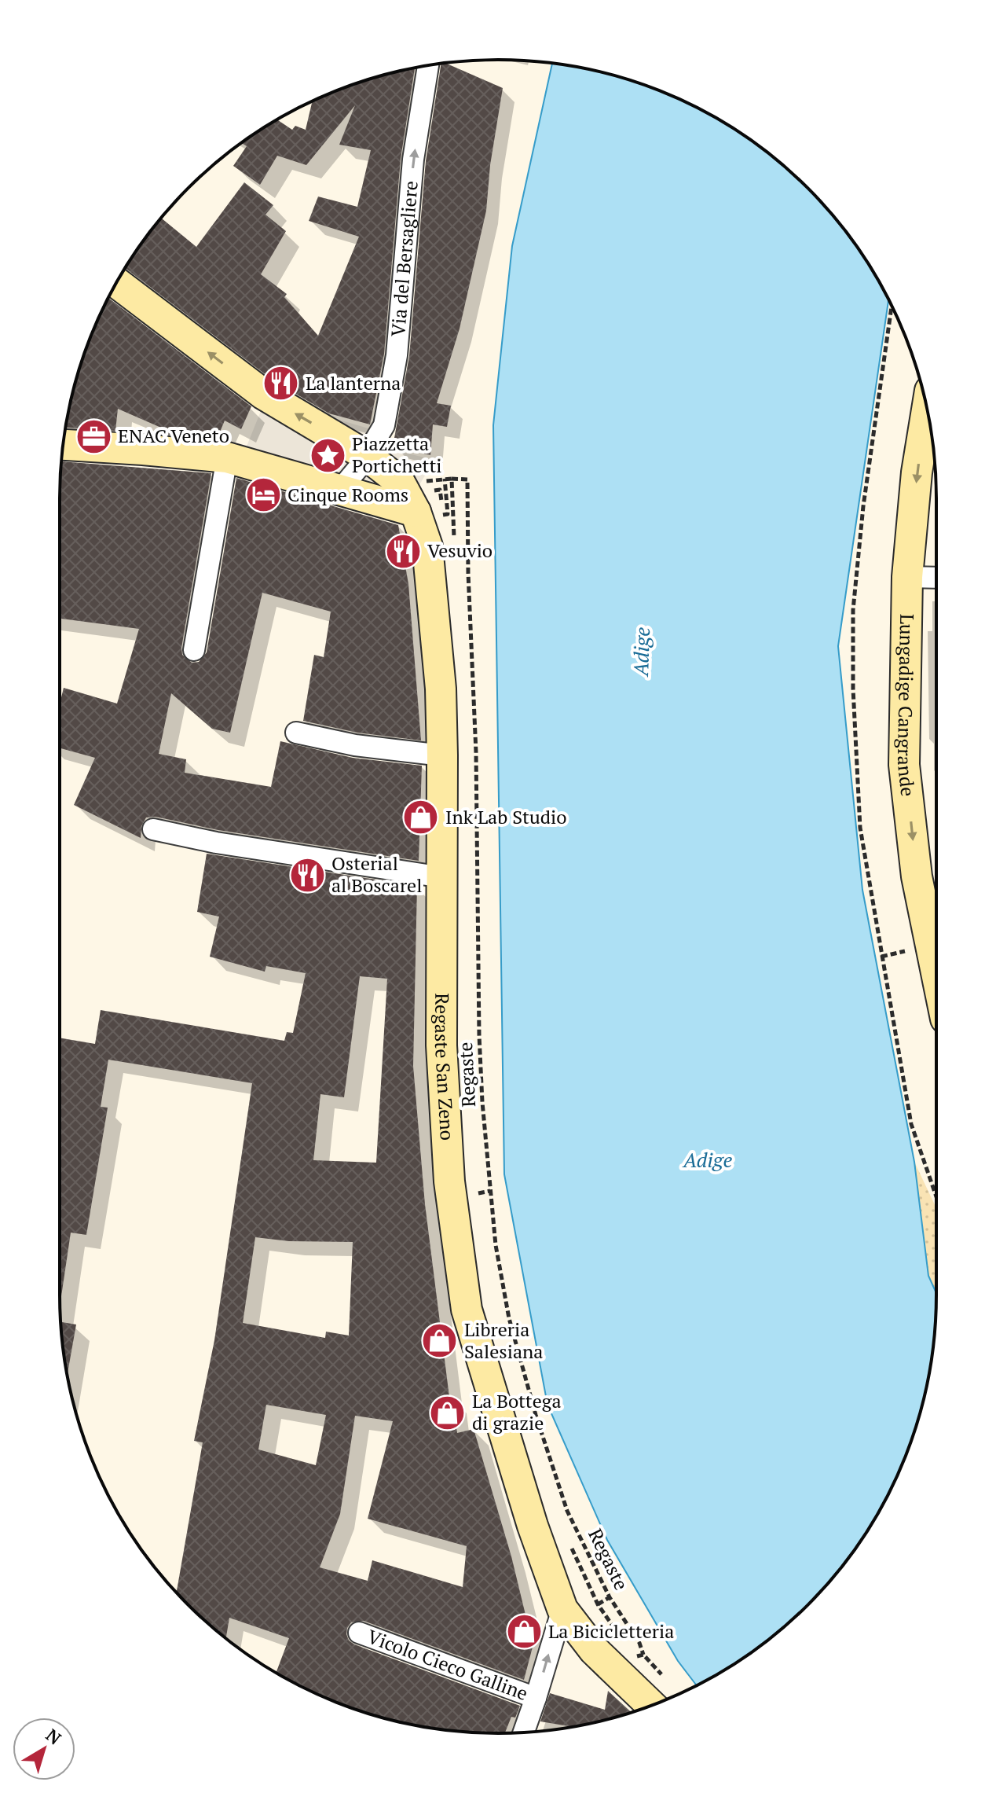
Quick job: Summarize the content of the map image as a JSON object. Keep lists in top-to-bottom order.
{
  "streets": {
    "street": [
      "Via del Bersagliere",
      "Lungadige Cangrande",
      "Regaste San Zeno",
      "Vicolo Cieco Galline"
    ],
    "path": ["Regaste"]
  },
  "one_way": ["Via del Bersagliere", "Lungadige Cangrande"],
  "water": ["Adige"],
  "places": {
    "restaurant": ["La lanterna", "Vesuvio", "Osterial al Boscarel"],
    "office": ["ENAC Veneto"],
    "place": ["Piazzetta Portichetti"],
    "hotel": ["Cinque Rooms"],
    "shop": [
      "Ink Lab Studio",
      "Libreria Salesiana",
      "La Bottega di grazie",
      "La Bicicletteria"
    ]
  },
  "north": "top right"
}
